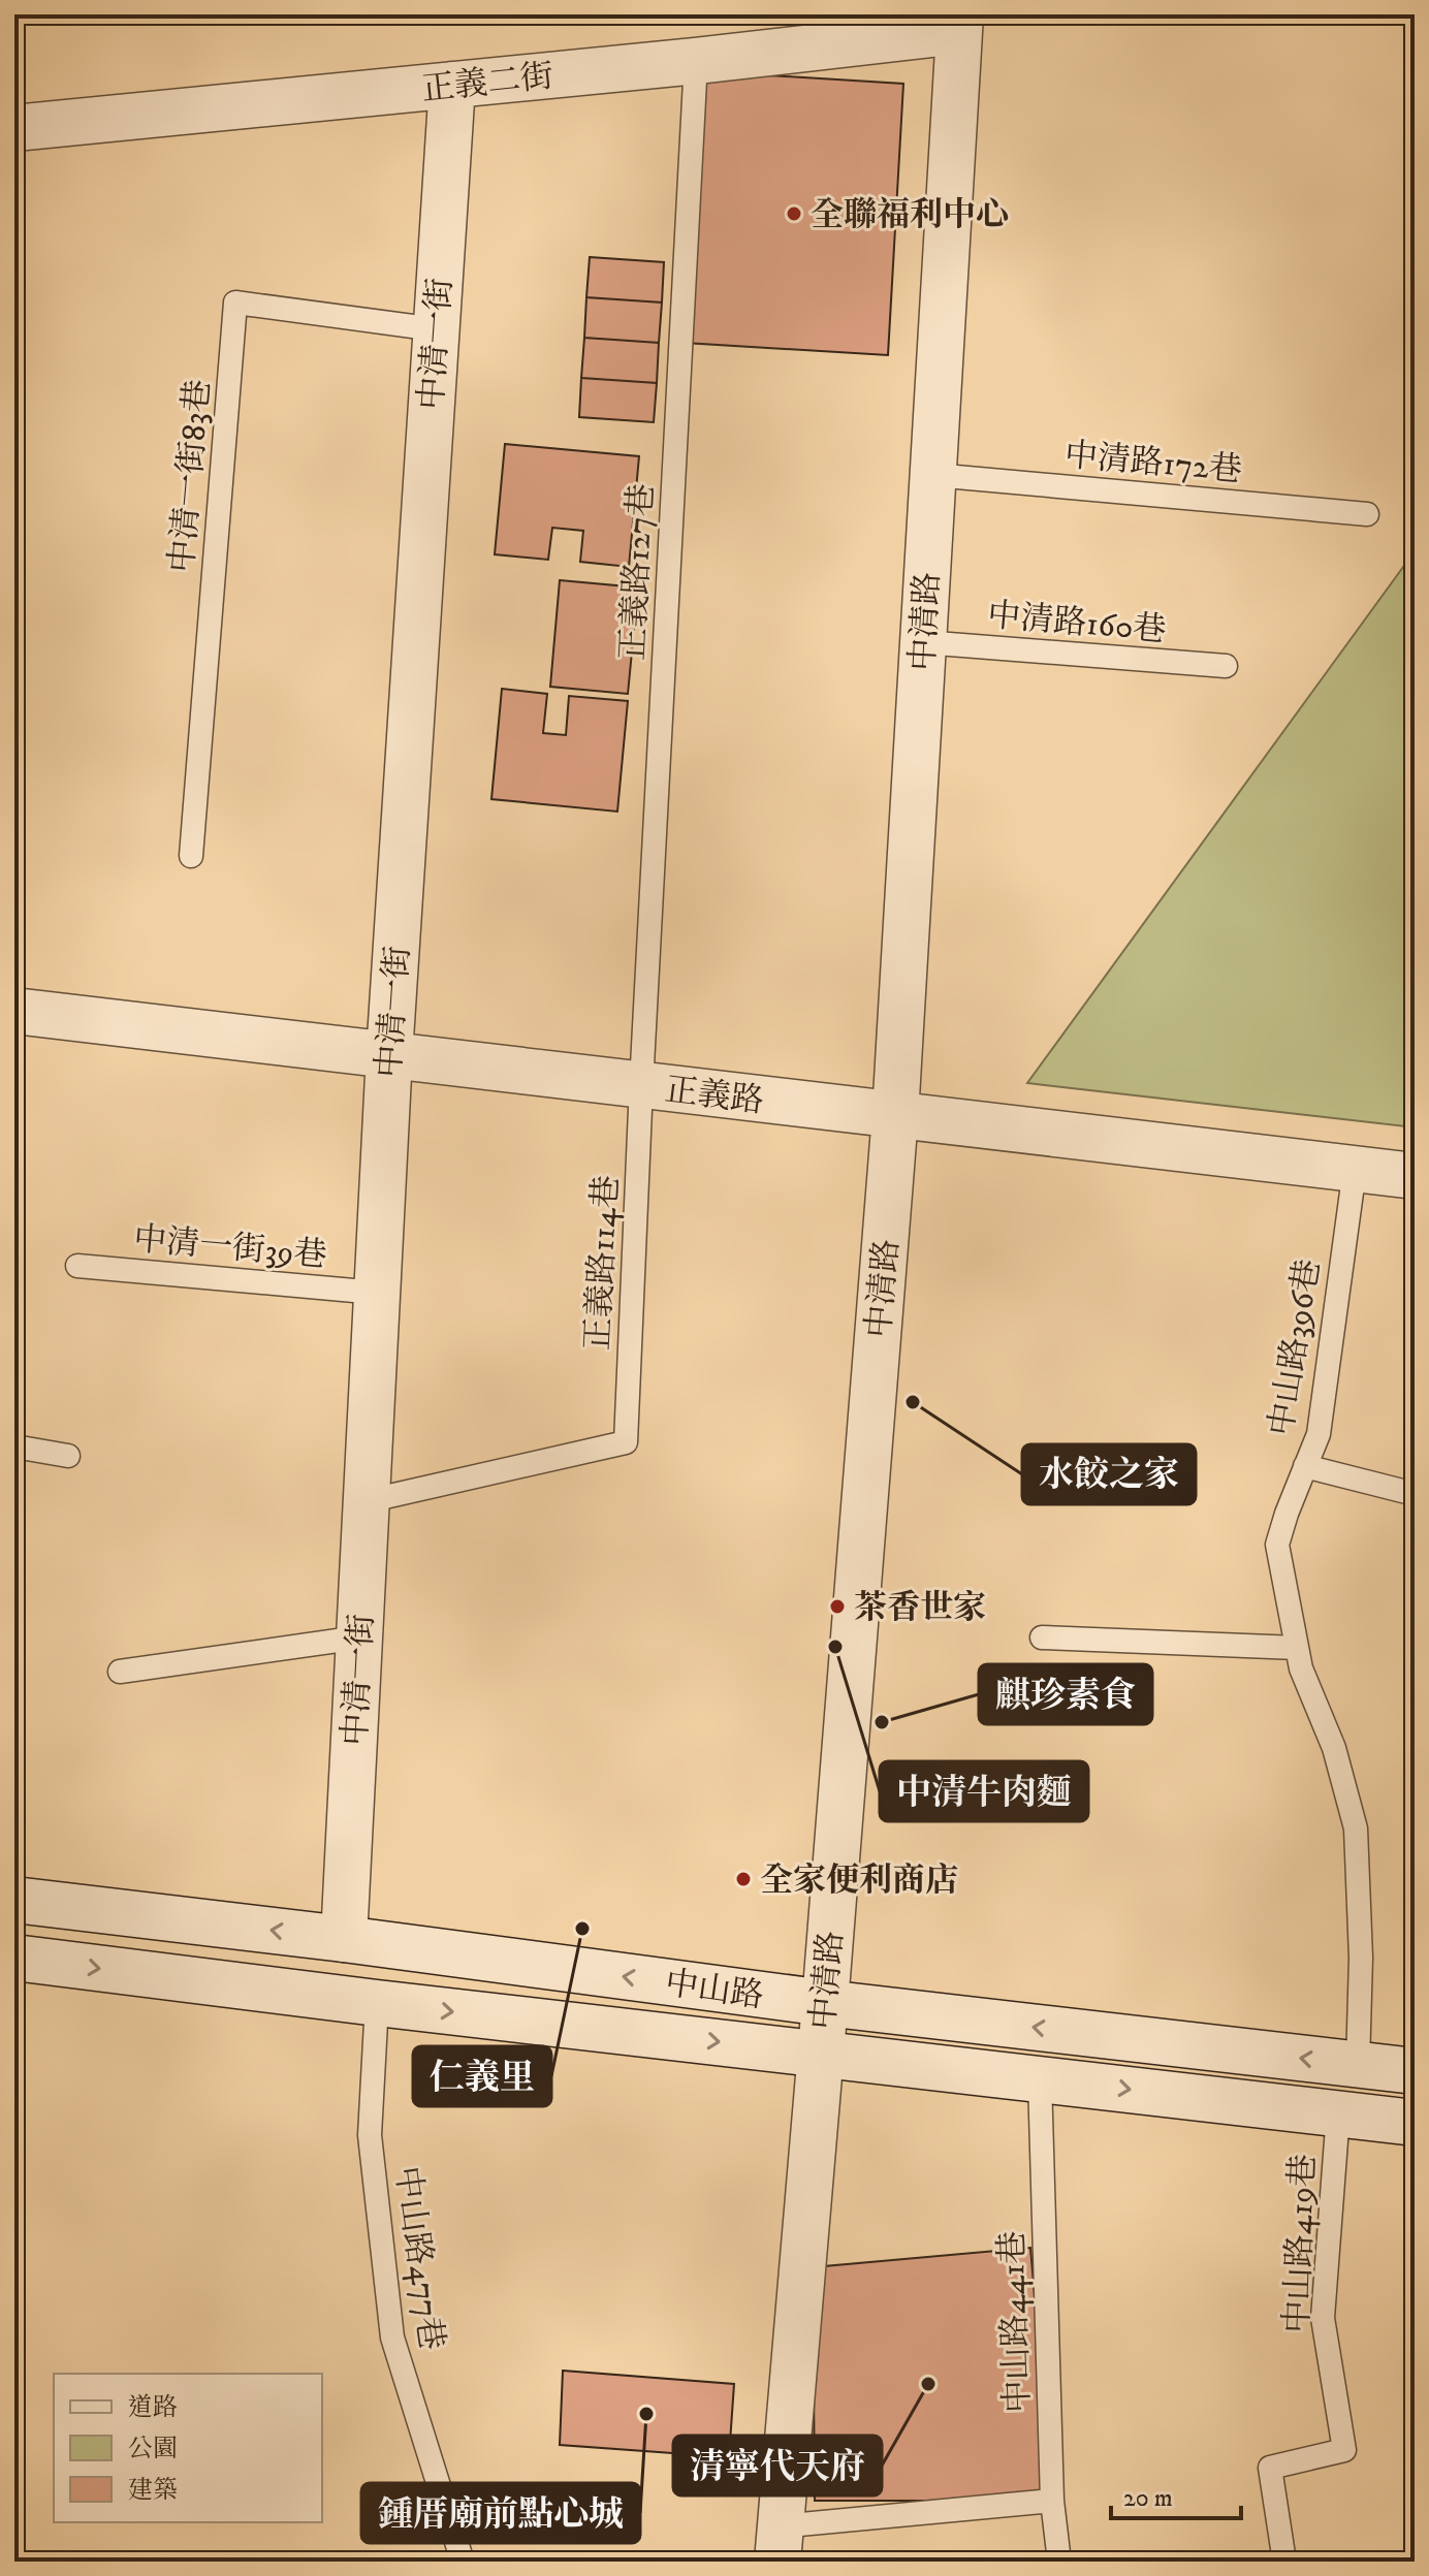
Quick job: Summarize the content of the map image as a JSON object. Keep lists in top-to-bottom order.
{
  "streets": {
    "street": [
      "正義二街",
      "中清一街",
      "中清路",
      "正義路",
      "中山路"
    ],
    "lane": [
      "中清路172巷",
      "中清一街83巷",
      "正義路127巷",
      "中清路160巷",
      "中清一街39巷",
      "正義路114巷",
      "中山路396巷",
      "中山路419巷",
      "中山路477巷",
      "中山路441巷"
    ]
  },
  "crossings": [
    ["正義二街", "中清一街"],
    ["正義二街", "正義路127巷"],
    ["正義二街", "中清路"],
    ["中清一街", "中清一街83巷"],
    ["中清一街", "正義路"],
    ["中清一街", "中清一街39巷"],
    ["中清一街", "正義路114巷"],
    ["中清一街", "中山路"],
    ["中清路172巷", "中清路"],
    ["正義路127巷", "正義路"],
    ["正義路127巷", "正義路114巷"],
    ["中清路", "中清路160巷"],
    ["中清路", "正義路"],
    ["中清路", "中山路"],
    ["正義路", "正義路114巷"],
    ["正義路", "中山路396巷"],
    ["中山路396巷", "中山路"],
    ["中山路", "中山路419巷"],
    ["中山路", "中山路477巷"],
    ["中山路", "中山路441巷"]
  ],
  "places": [
    "全聯福利中心",
    "水餃之家",
    "茶香世家",
    "中清牛肉麵",
    "麒珍素食",
    "全家便利商店",
    "仁義里",
    "清寧代天府",
    "鍾厝廟前點心城"
  ],
  "legend": ["道路", "公園", "建築"],
  "scale_bar": "20 m"
}
